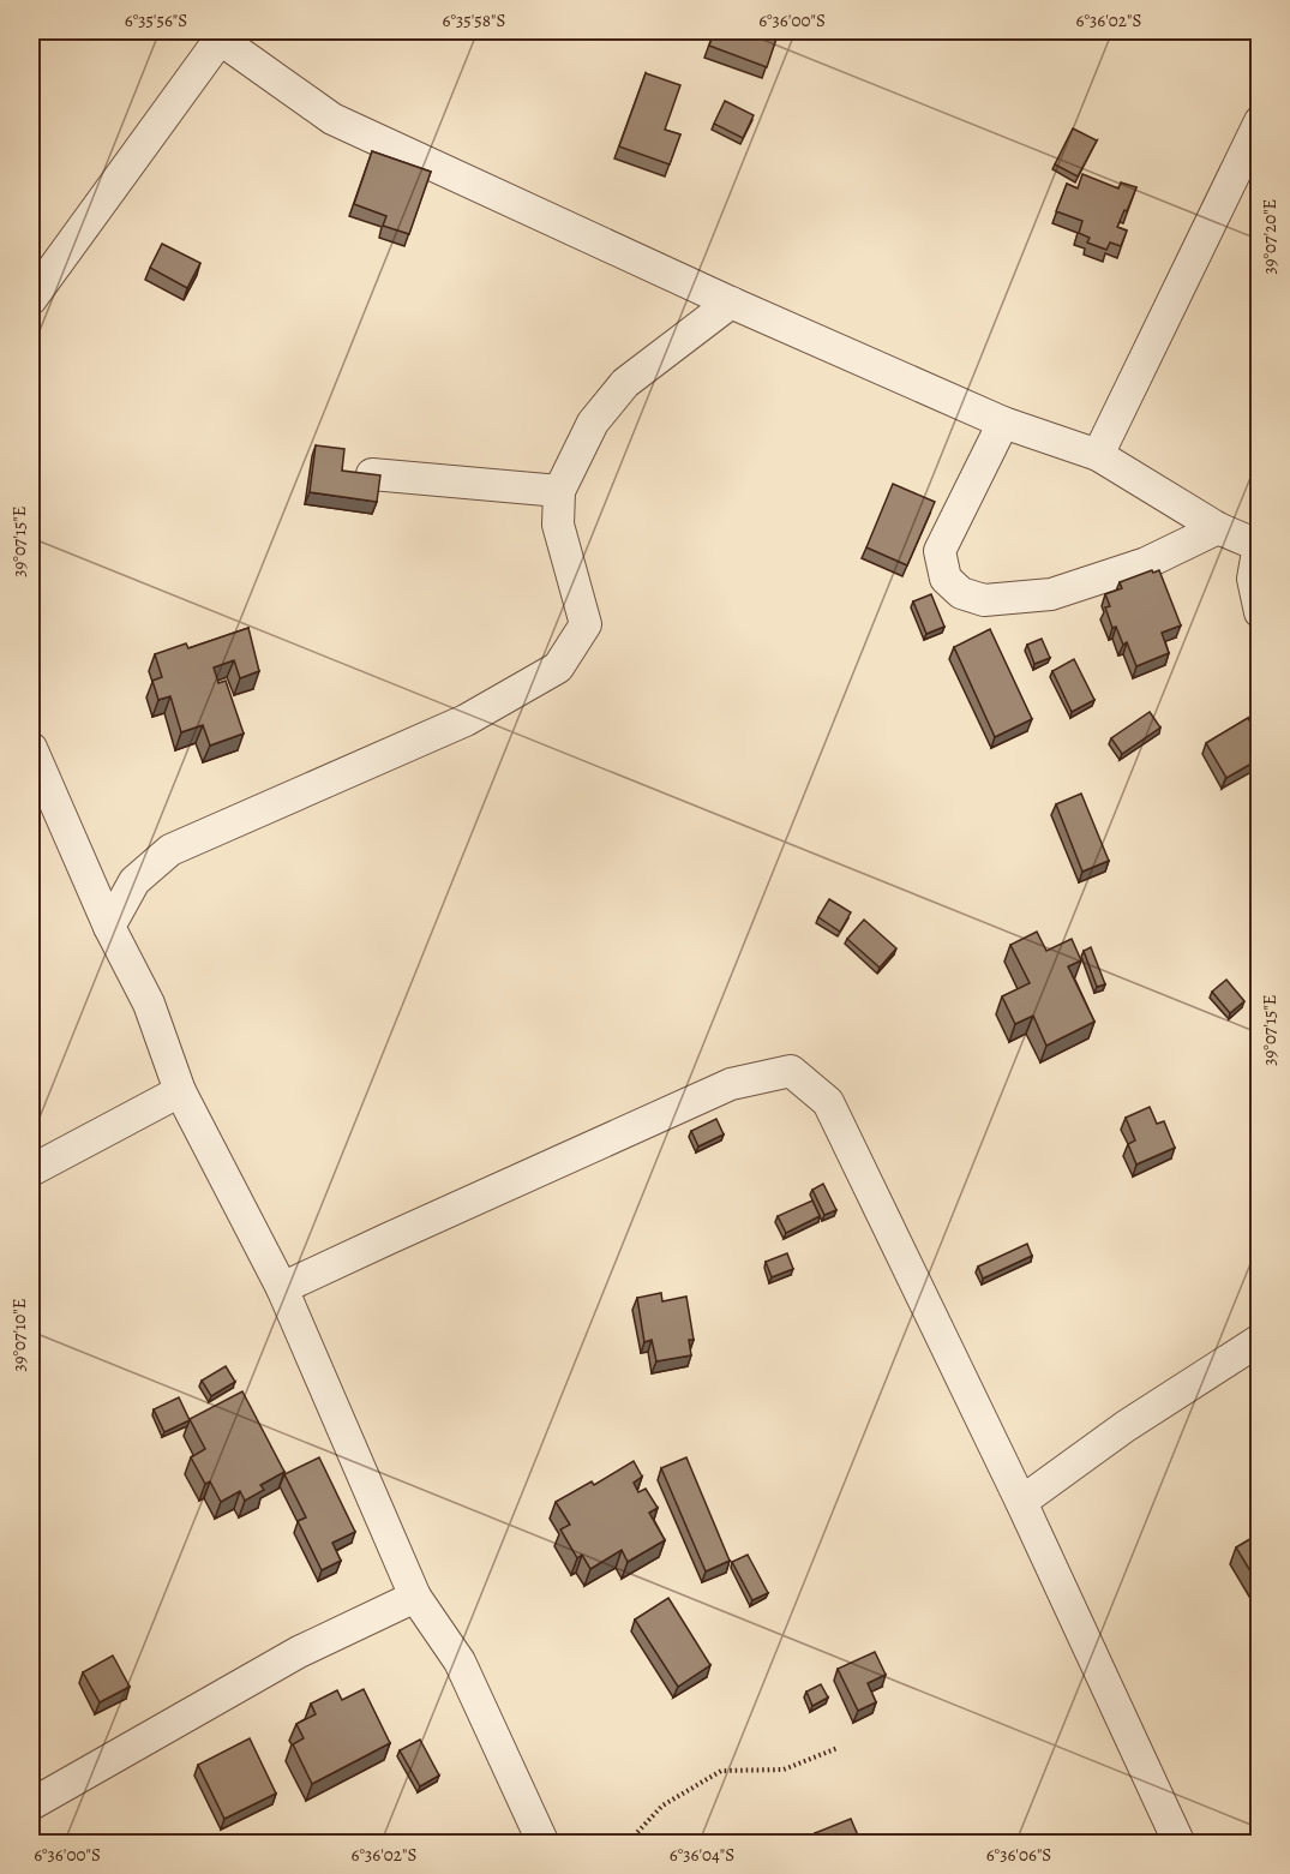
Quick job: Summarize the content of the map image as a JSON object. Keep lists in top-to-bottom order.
{
  "coordinates": [
    "6°35'56\"S",
    "6°35'58\"S",
    "6°36'00\"S",
    "6°36'02\"S",
    "39°07'20\"E",
    "39°07'15\"E",
    "39°07'10\"E",
    "6°36'04\"S",
    "6°36'06\"S"
  ]
}
